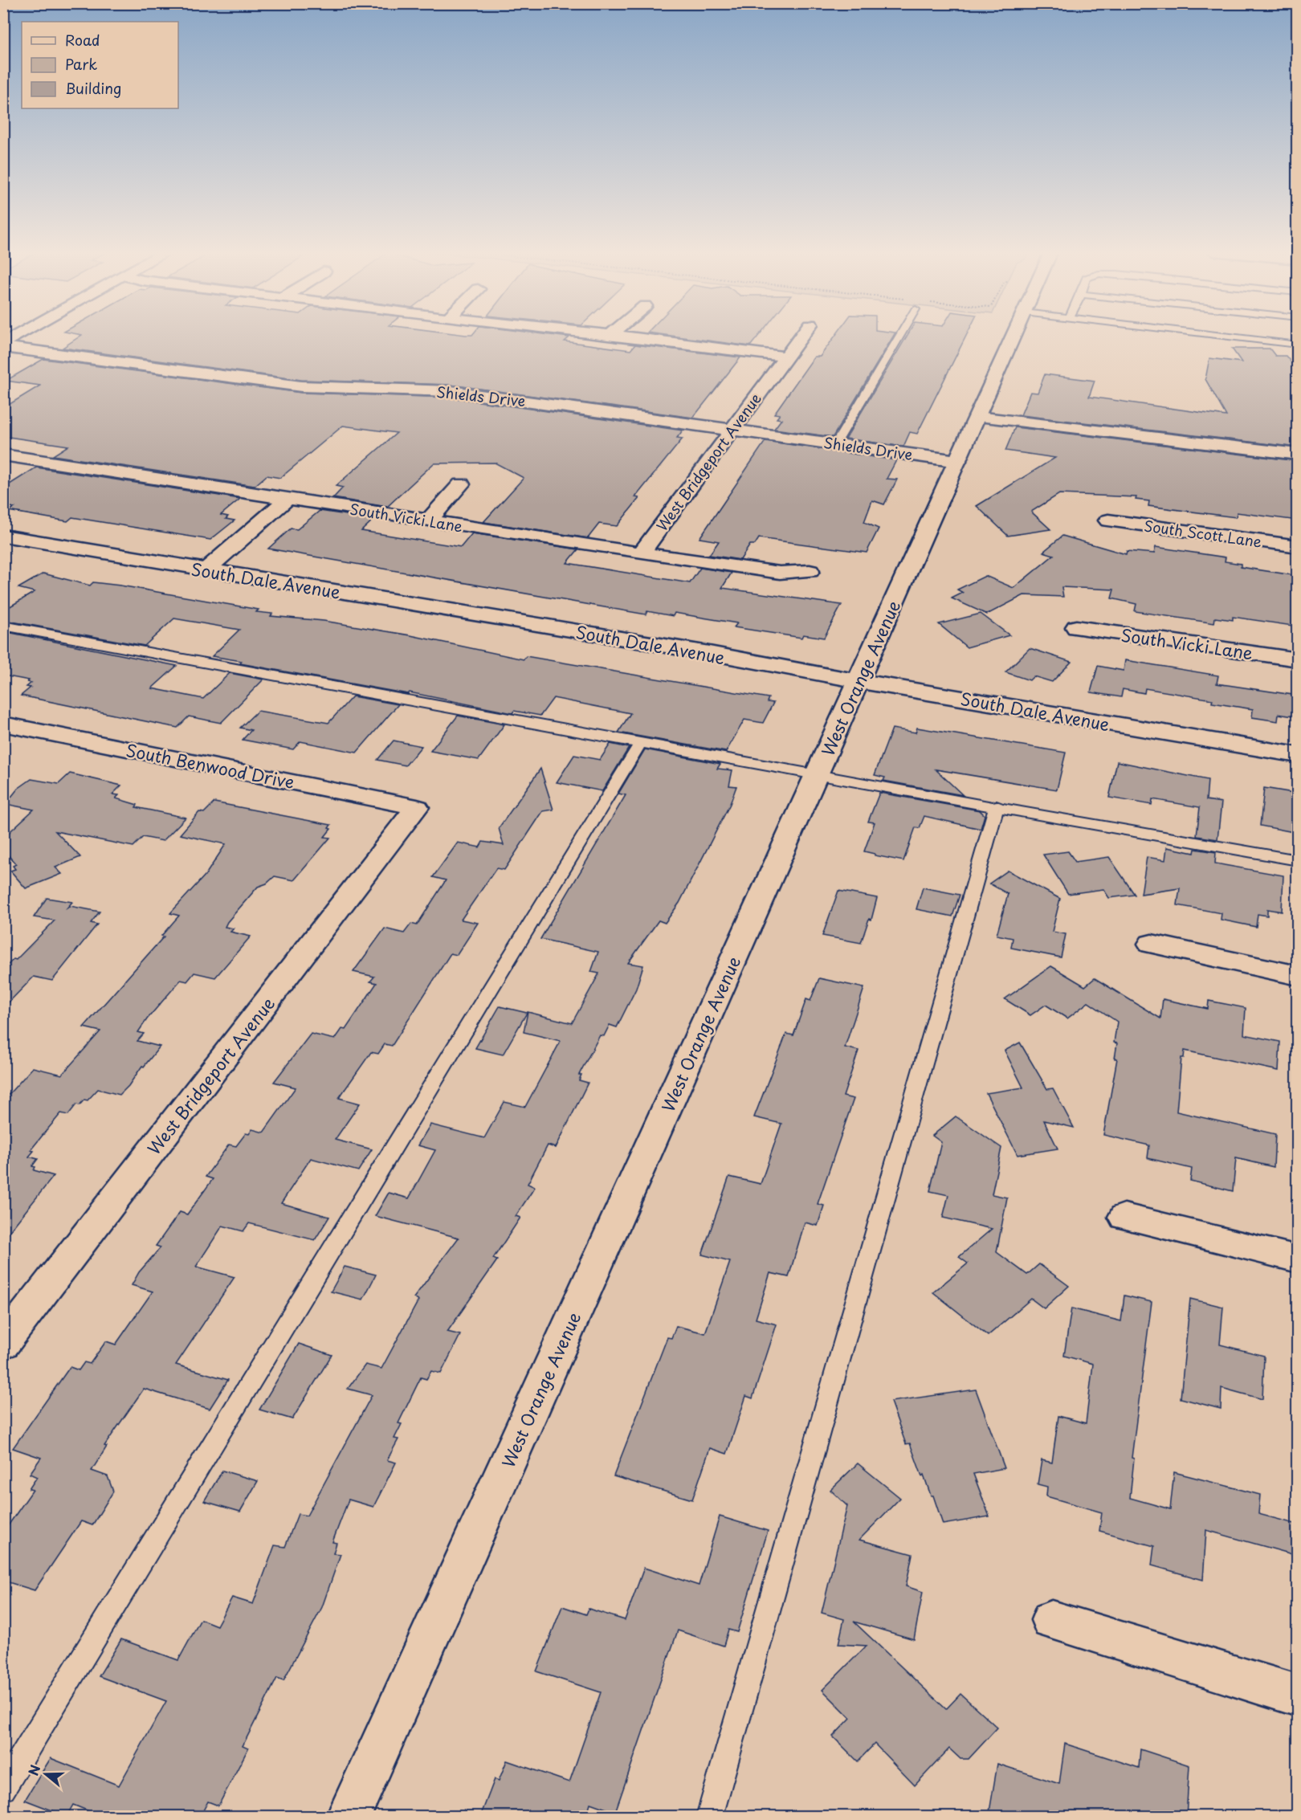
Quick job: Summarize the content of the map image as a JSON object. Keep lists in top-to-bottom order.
{
  "streets": {
    "street": [
      "Shields Drive",
      "West Bridgeport Avenue",
      "South Vicki Lane",
      "South Scott Lane",
      "South Dale Avenue",
      "West Orange Avenue",
      "South Benwood Drive"
    ]
  },
  "crossings": [
    ["Shields Drive", "West Bridgeport Avenue"],
    ["Shields Drive", "West Orange Avenue"],
    ["West Bridgeport Avenue", "South Vicki Lane"],
    ["West Bridgeport Avenue", "South Benwood Drive"],
    ["South Dale Avenue", "West Orange Avenue"]
  ],
  "legend": ["Road", "Park", "Building"],
  "north": "left"
}
